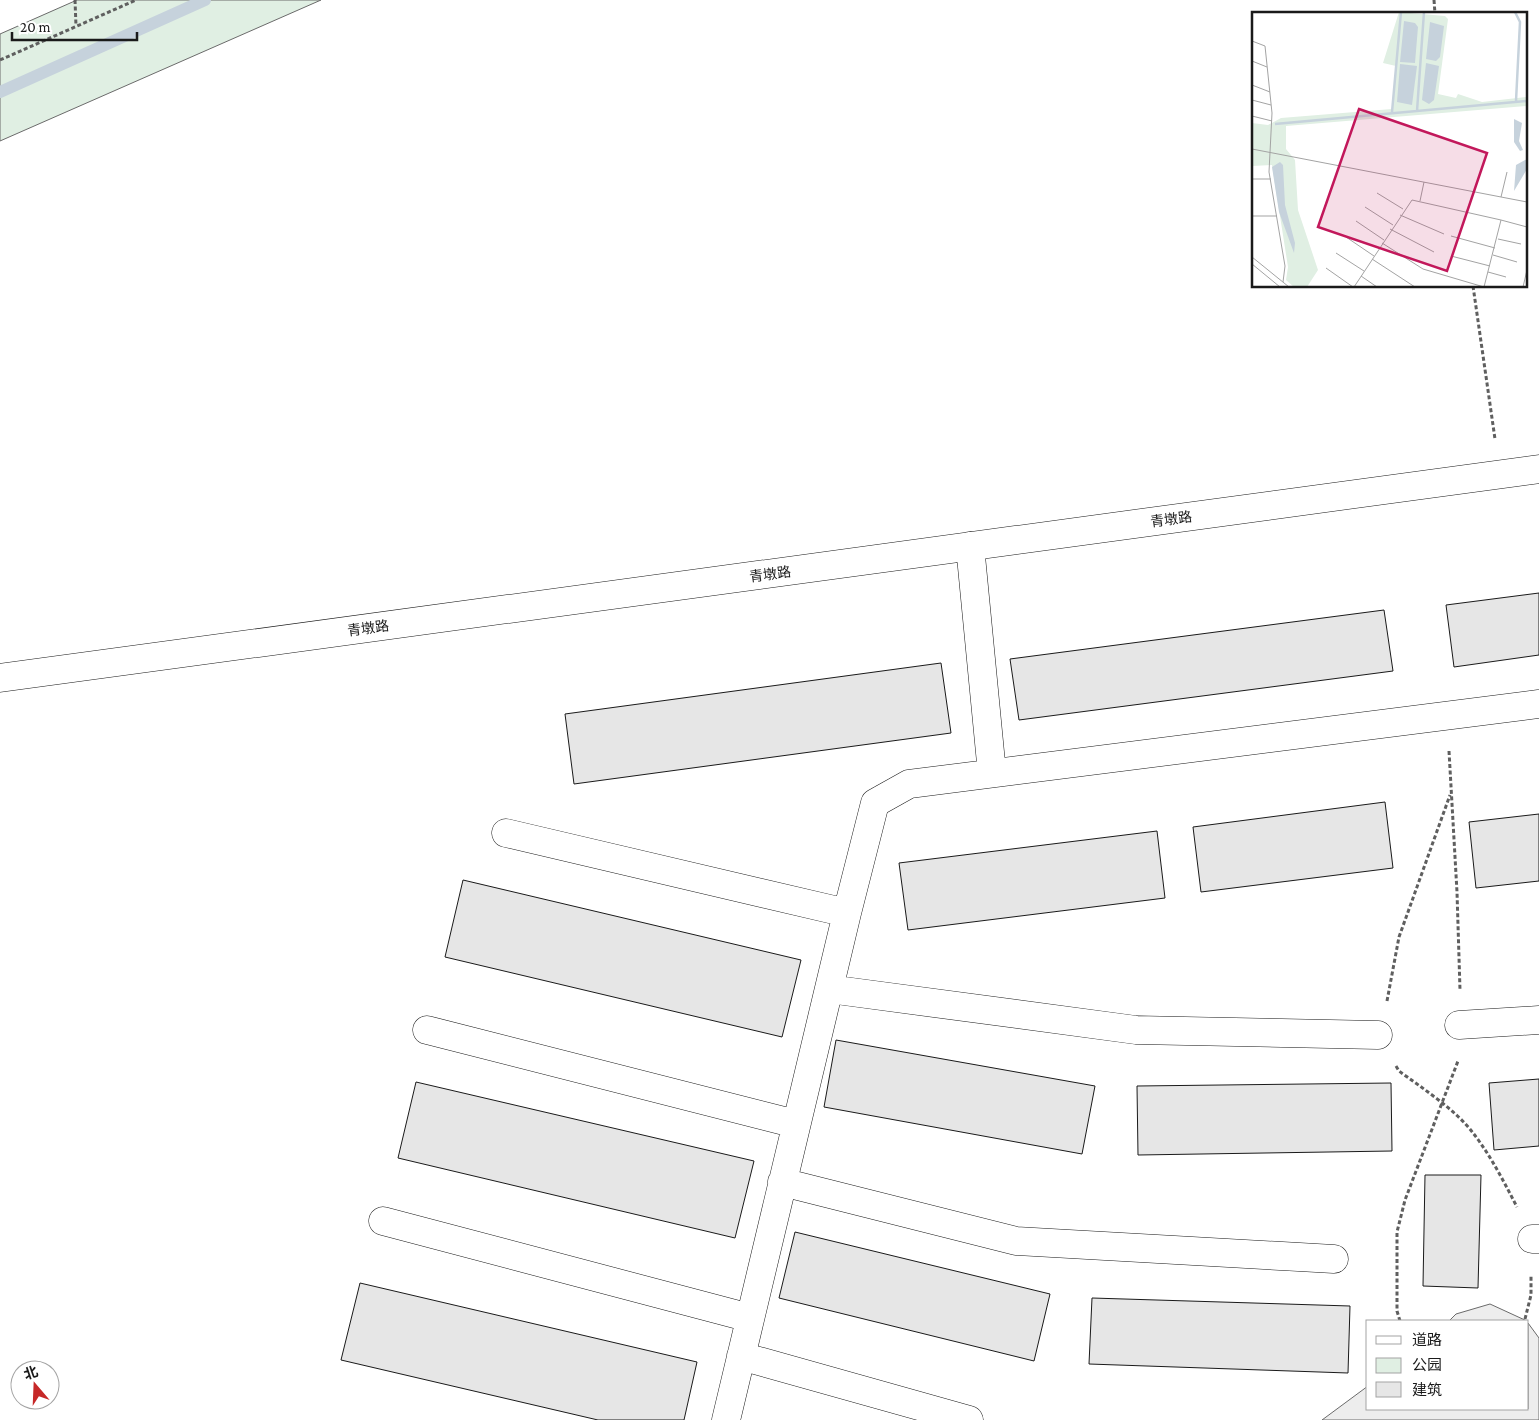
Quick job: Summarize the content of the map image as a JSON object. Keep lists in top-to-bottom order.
{
  "streets": {
    "street": ["青墩路"]
  },
  "legend": ["道路", "公园", "建筑"],
  "scale_bar": "20 m",
  "north": "top"
}
